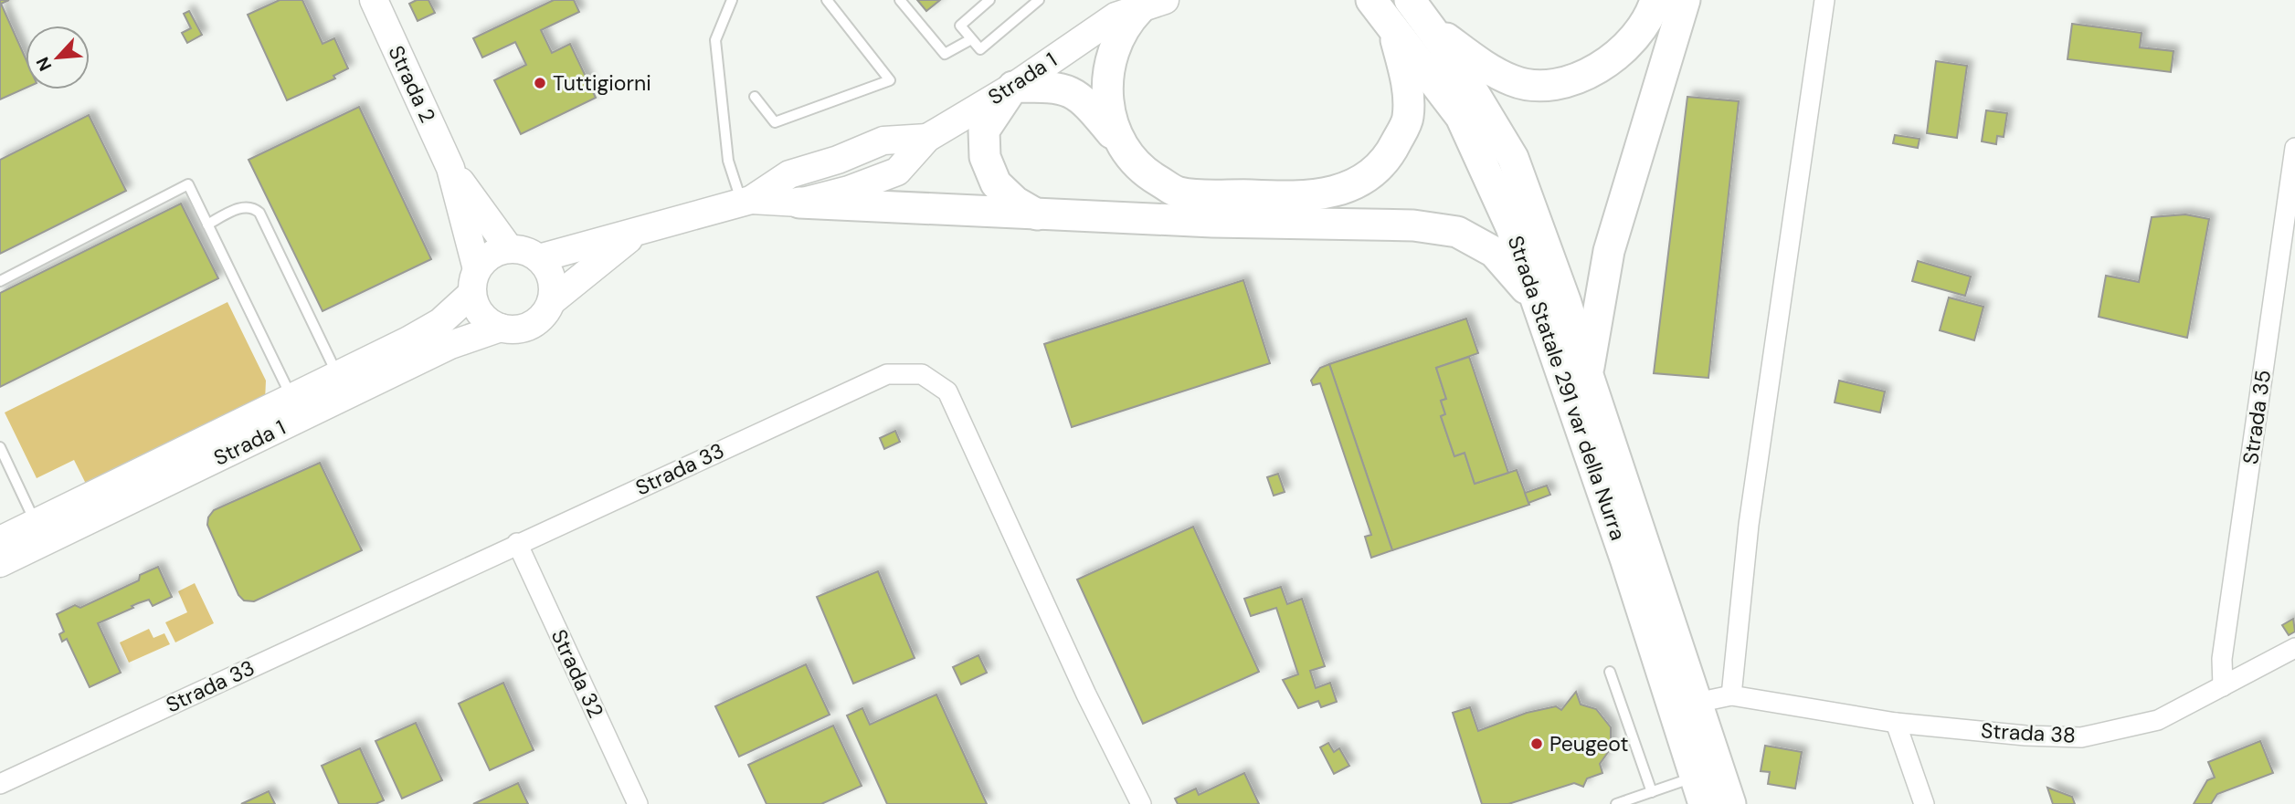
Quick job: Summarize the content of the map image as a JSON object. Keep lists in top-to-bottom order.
{
  "streets": {
    "main road": ["Strada Statale 291 var della Nurra"],
    "street": [
      "Strada 1",
      "Strada 2",
      "Strada 35",
      "Strada 33",
      "Strada 32",
      "Strada 38"
    ]
  },
  "crossings": [
    ["Strada 1", "Strada 2"],
    ["Strada Statale 291 var della Nurra", "Strada 38"],
    ["Strada 35", "Strada 38"],
    ["Strada 33", "Strada 32"]
  ],
  "places": ["Tuttigiorni", "Peugeot"],
  "north": "bottom left"
}
